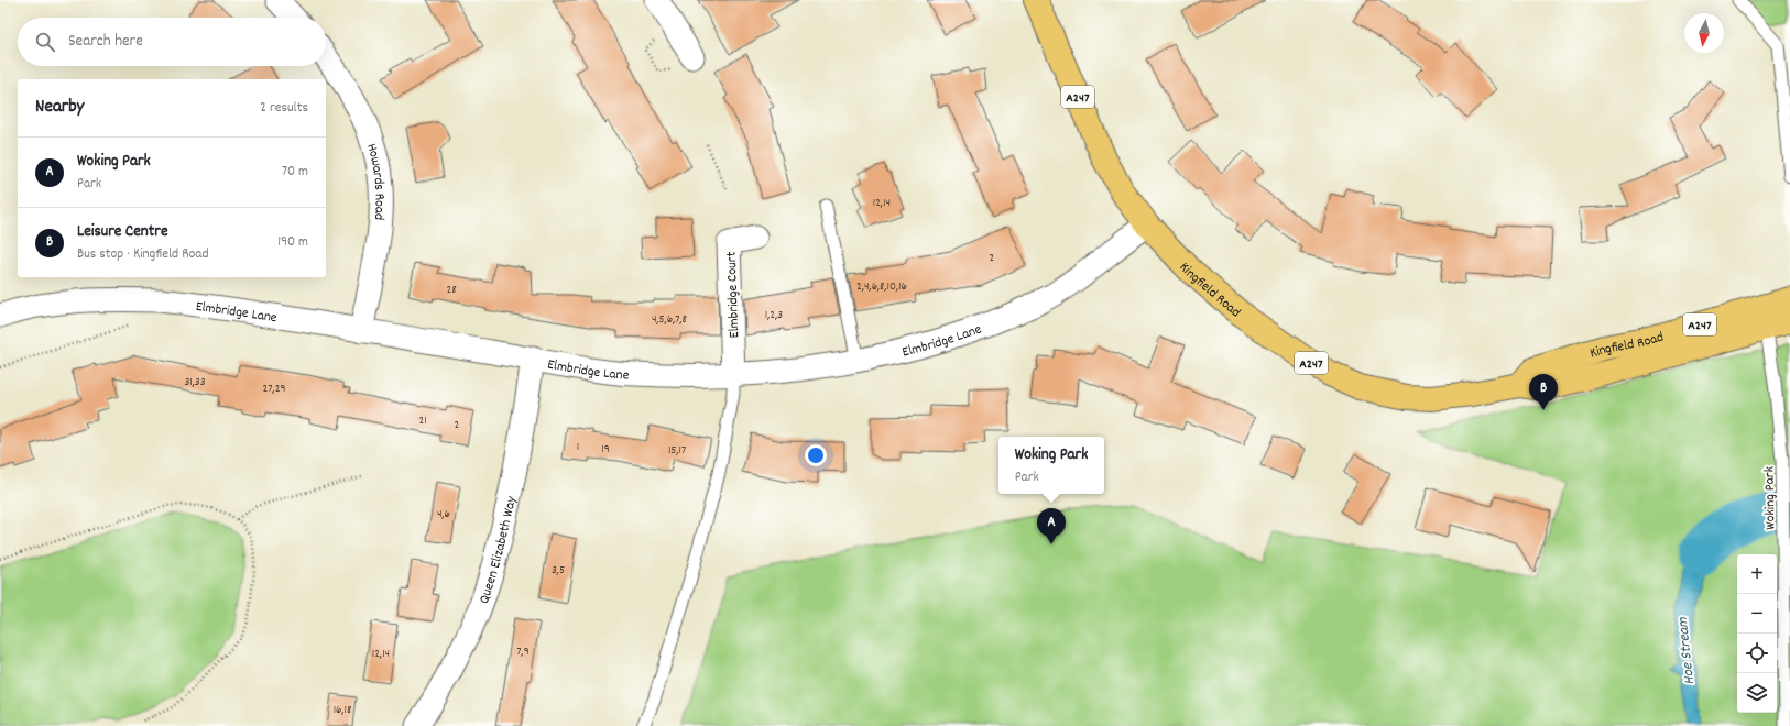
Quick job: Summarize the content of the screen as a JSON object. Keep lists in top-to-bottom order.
{
  "streets": {
    "main road": ["A247", "Kingfield Road"],
    "street": [
      "Howards Road",
      "Elmbridge Court",
      "Elmbridge Lane",
      "Queen Elizabeth Way"
    ],
    "lane": ["Woking Park"]
  },
  "crossings": [
    ["Howards Road", "Elmbridge Lane"],
    ["Kingfield Road", "Elmbridge Lane"],
    ["Kingfield Road", "Woking Park"],
    ["Elmbridge Court", "Elmbridge Lane"],
    ["Elmbridge Lane", "Queen Elizabeth Way"]
  ],
  "water": ["Hoe Stream"],
  "house_numbers": [
    "12,14",
    "2",
    "2,4,6,8,10,16",
    "28",
    "1,2,3",
    "4,5,6,7,8",
    "31,33",
    "27,29",
    "21",
    "2",
    "1",
    "19",
    "15,17",
    "4,6",
    "3,5",
    "7,9",
    "12,14",
    "16,18"
  ],
  "north": "bottom",
  "page": {
    "search": "Search here",
    "heading": ["Nearby", "2 results"],
    "list": [
      {
        "mark": "A",
        "name": "Woking Park",
        "note": "Park",
        "value": "70 m"
      },
      {
        "mark": "B",
        "name": "Leisure Centre",
        "note": "Bus stop · Kingfield Road",
        "value": "190 m"
      }
    ],
    "pins": ["B", "A"],
    "popup": ["Woking Park", "Park"],
    "map_buttons": ["+", "−"]
  }
}
